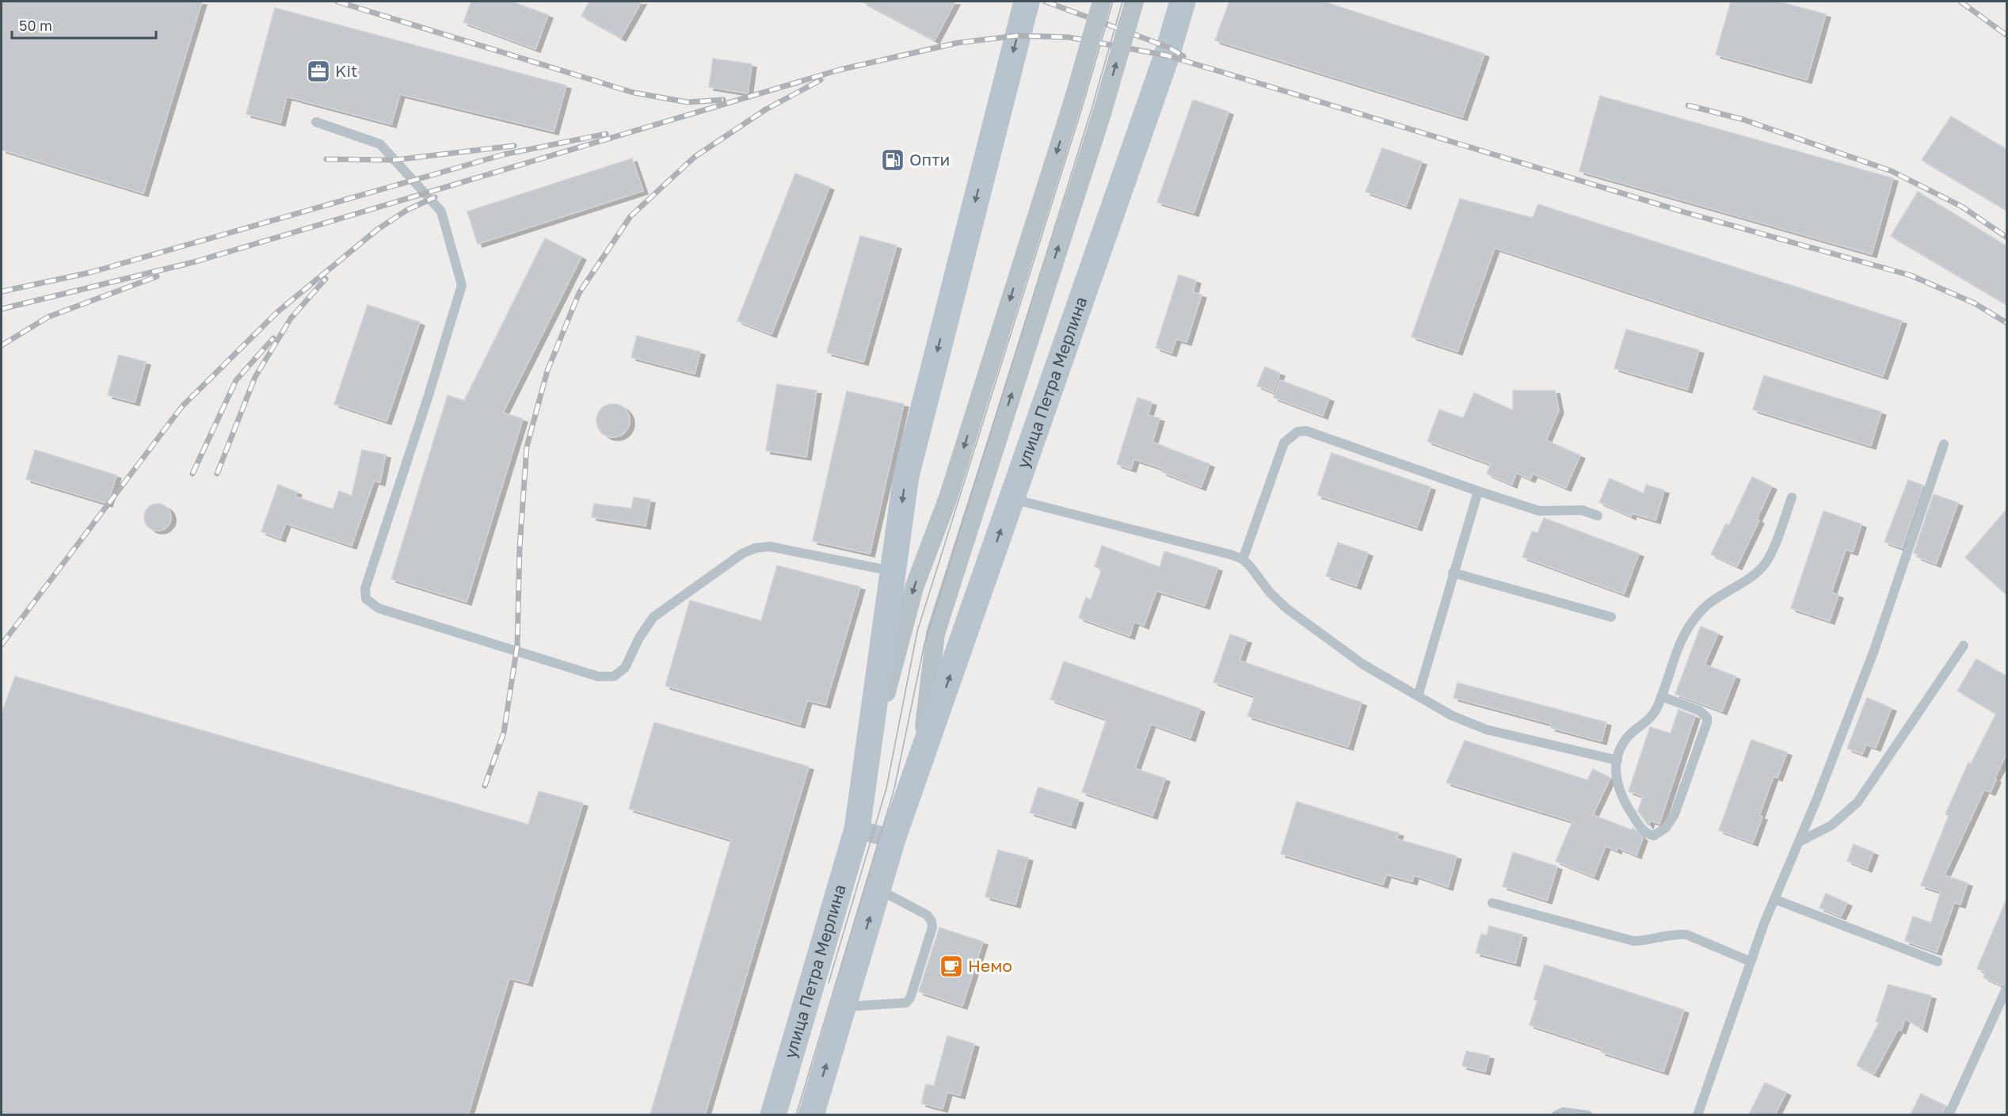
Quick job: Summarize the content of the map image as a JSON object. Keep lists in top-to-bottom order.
{
  "streets": {
    "main road": ["улица Петра Мерлина"]
  },
  "places": {
    "office": ["Kit"],
    "fuel station": ["Опти"],
    "cafe": ["Немо"]
  },
  "scale_bar": "50 m"
}
